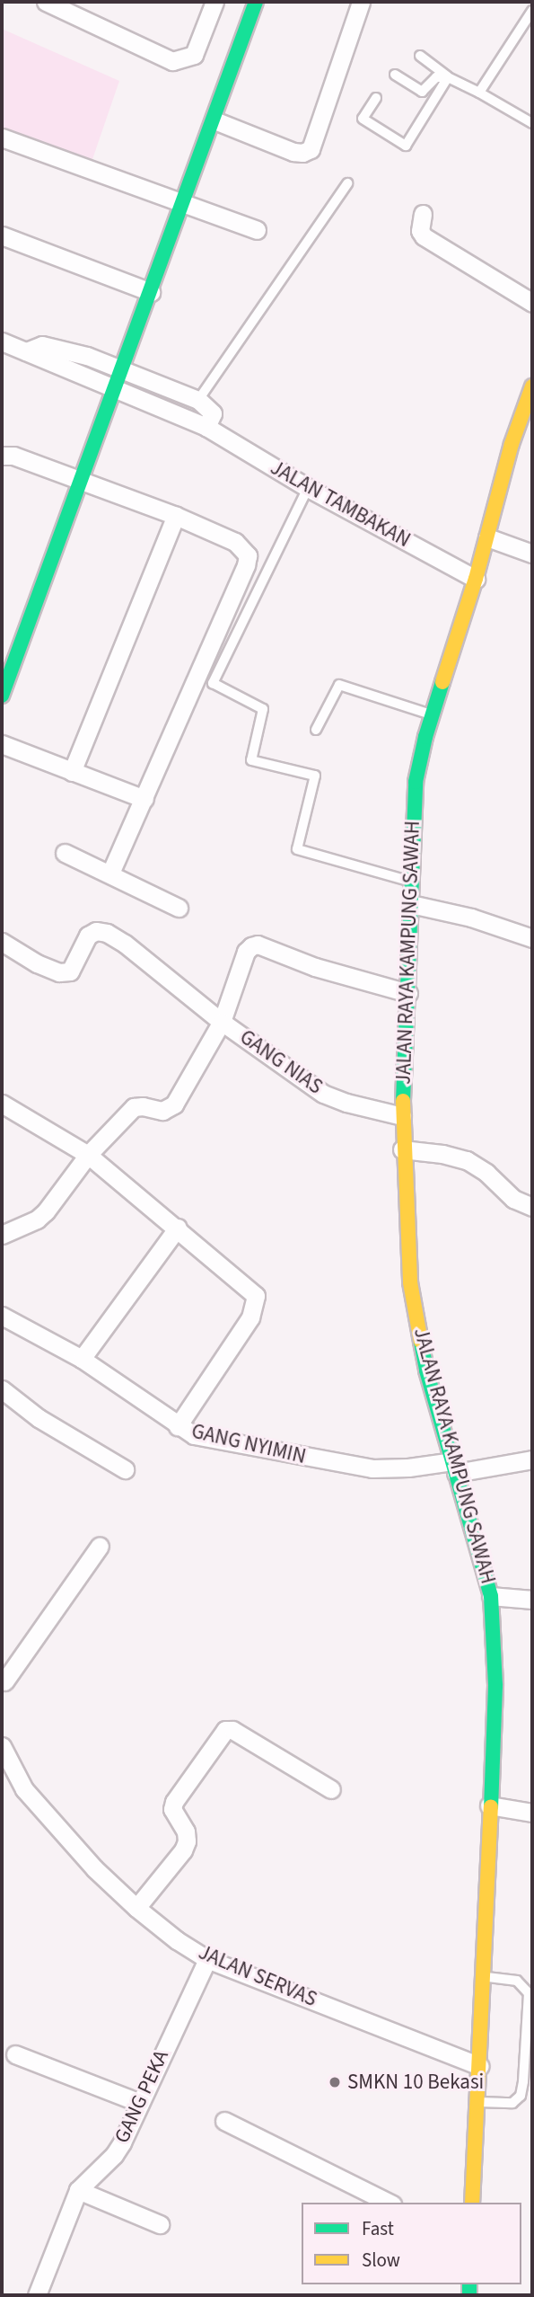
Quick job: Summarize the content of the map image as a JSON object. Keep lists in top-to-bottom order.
{
  "streets": {
    "street": [
      "JALAN TAMBAKAN",
      "JALAN RAYA KAMPUNG SAWAH",
      "GANG NIAS",
      "GANG NYIMIN",
      "JALAN SERVAS",
      "GANG PEKA"
    ]
  },
  "crossings": [
    ["JALAN TAMBAKAN", "JALAN RAYA KAMPUNG SAWAH"],
    ["JALAN RAYA KAMPUNG SAWAH", "GANG NIAS"],
    ["JALAN RAYA KAMPUNG SAWAH", "GANG NYIMIN"],
    ["JALAN RAYA KAMPUNG SAWAH", "JALAN SERVAS"],
    ["JALAN SERVAS", "GANG PEKA"]
  ],
  "places": ["SMKN 10 Bekasi"],
  "legend": ["Fast", "Slow"]
}
